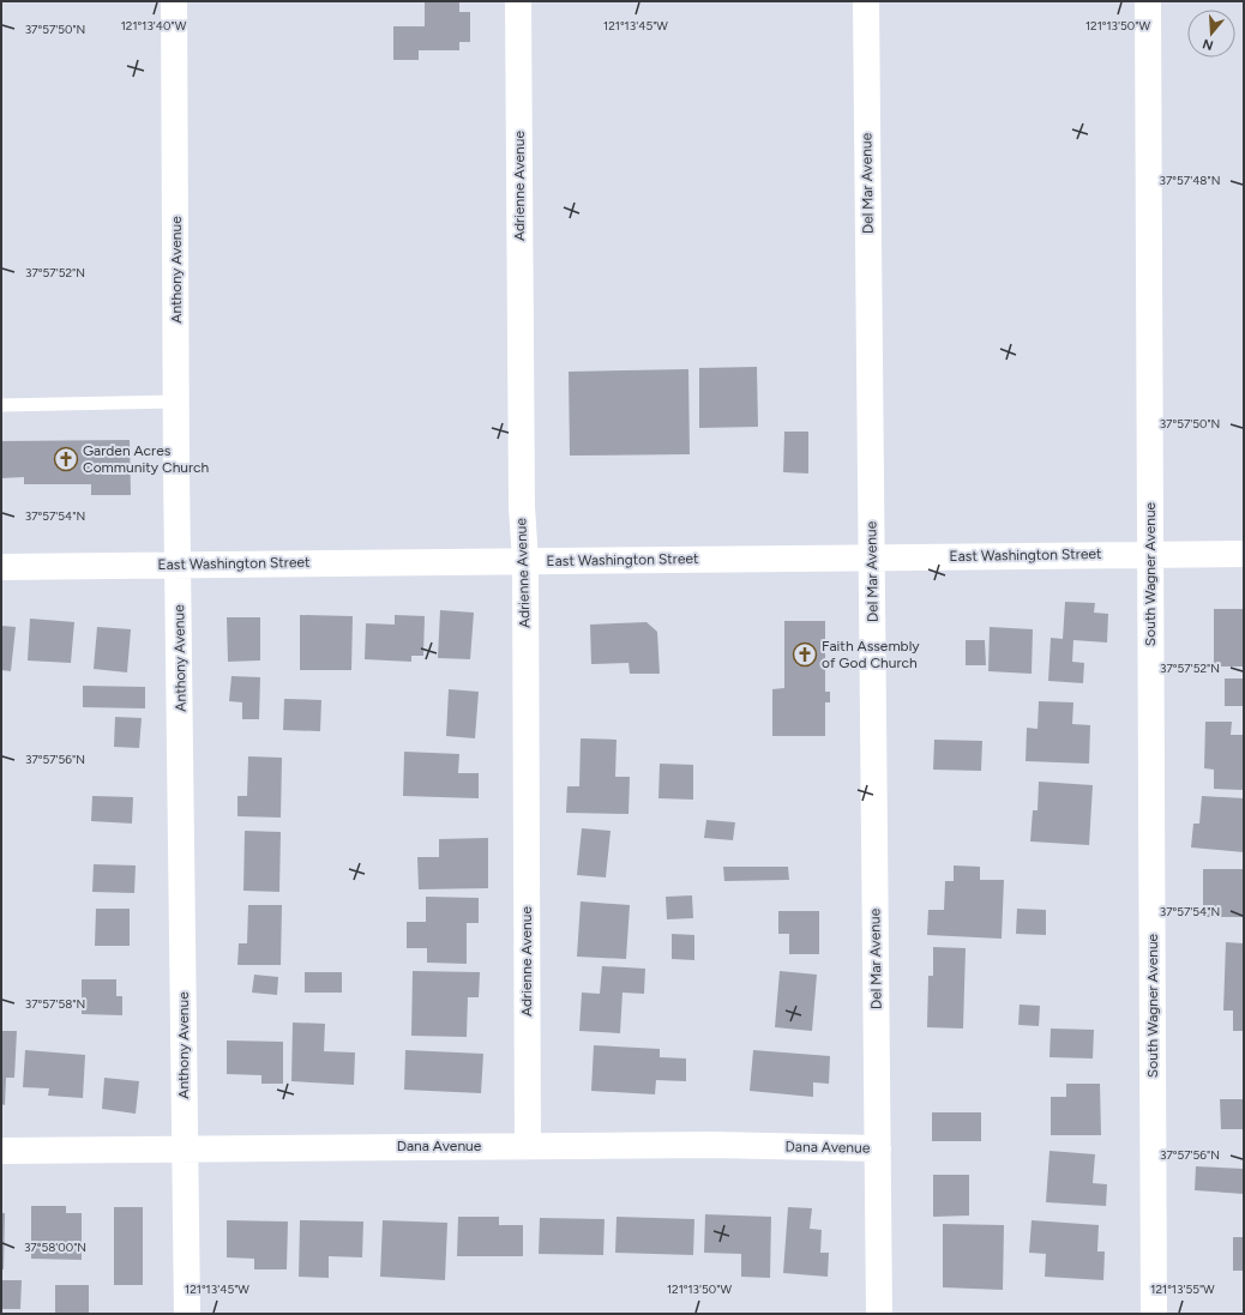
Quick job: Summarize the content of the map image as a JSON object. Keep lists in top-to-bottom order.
{
  "streets": {
    "street": [
      "Del Mar Avenue",
      "Adrienne Avenue",
      "Anthony Avenue",
      "East Washington Street",
      "South Wagner Avenue",
      "Dana Avenue"
    ]
  },
  "crossings": [
    ["Del Mar Avenue", "East Washington Street"],
    ["Del Mar Avenue", "Dana Avenue"],
    ["Adrienne Avenue", "East Washington Street"],
    ["Adrienne Avenue", "Dana Avenue"],
    ["Anthony Avenue", "East Washington Street"],
    ["Anthony Avenue", "Dana Avenue"],
    ["East Washington Street", "South Wagner Avenue"]
  ],
  "places": {
    "church": ["Garden Acres Community Church", "Faith Assembly of God Church"]
  },
  "north": "bottom",
  "coordinates": [
    "121°13'40\"W",
    "121°13'45\"W",
    "121°13'50\"W",
    "37°57'50\"N",
    "37°57'48\"N",
    "37°57'52\"N",
    "37°57'54\"N",
    "37°57'56\"N",
    "37°57'58\"N",
    "37°58'00\"N",
    "121°13'55\"W"
  ]
}
